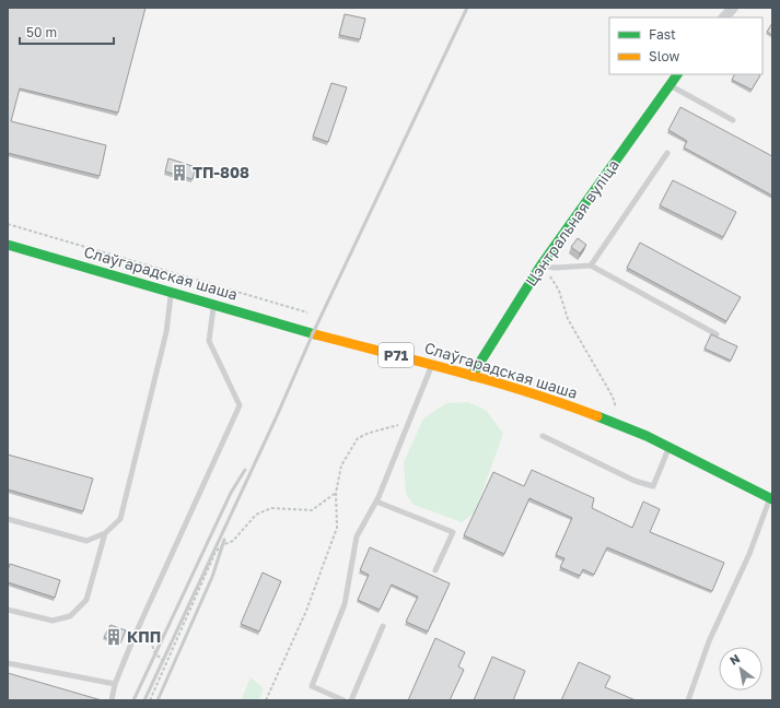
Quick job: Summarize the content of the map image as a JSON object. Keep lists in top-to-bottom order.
{
  "streets": {
    "main road": ["Цэнтральная вуліца", "Слаўгарадская шаша", "Р71"]
  },
  "crossings": [
    ["Цэнтральная вуліца", "Слаўгарадская шаша"]
  ],
  "places": {
    "building": ["ТП-808", "КПП"]
  },
  "legend": ["Fast", "Slow"],
  "scale_bar": "50 m",
  "north": "top left"
}
